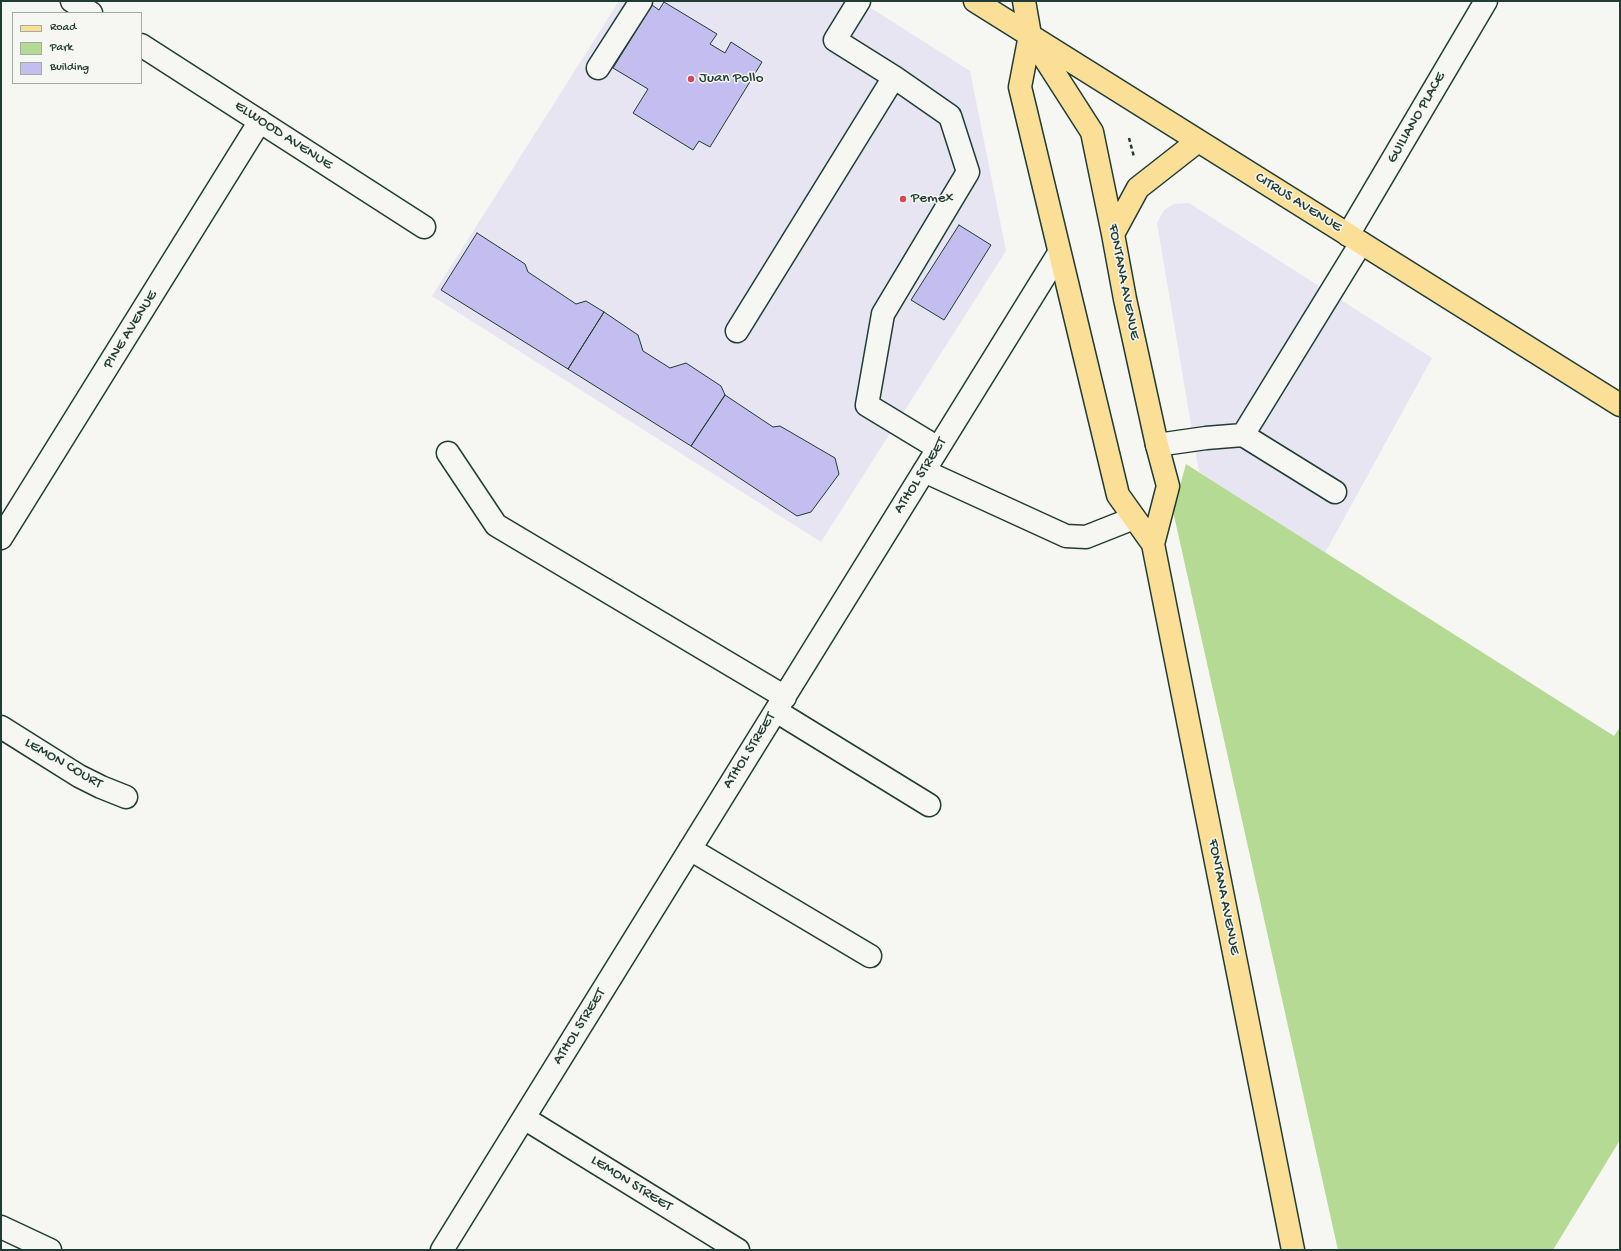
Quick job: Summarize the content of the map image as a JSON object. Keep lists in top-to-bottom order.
{
  "streets": {
    "main road": ["CITRUS AVENUE", "FONTANA AVENUE"],
    "street": [
      "GUILIANO PLACE",
      "ELWOOD AVENUE",
      "PINE AVENUE",
      "ATHOL STREET",
      "LEMON COURT",
      "LEMON STREET"
    ]
  },
  "crossings": [
    ["GUILIANO PLACE", "CITRUS AVENUE"],
    ["ELWOOD AVENUE", "PINE AVENUE"],
    ["CITRUS AVENUE", "FONTANA AVENUE"],
    ["FONTANA AVENUE", "ATHOL STREET"],
    ["ATHOL STREET", "LEMON STREET"]
  ],
  "places": ["Juan Pollo", "Pemex"],
  "legend": ["Road", "Park", "Building"]
}
